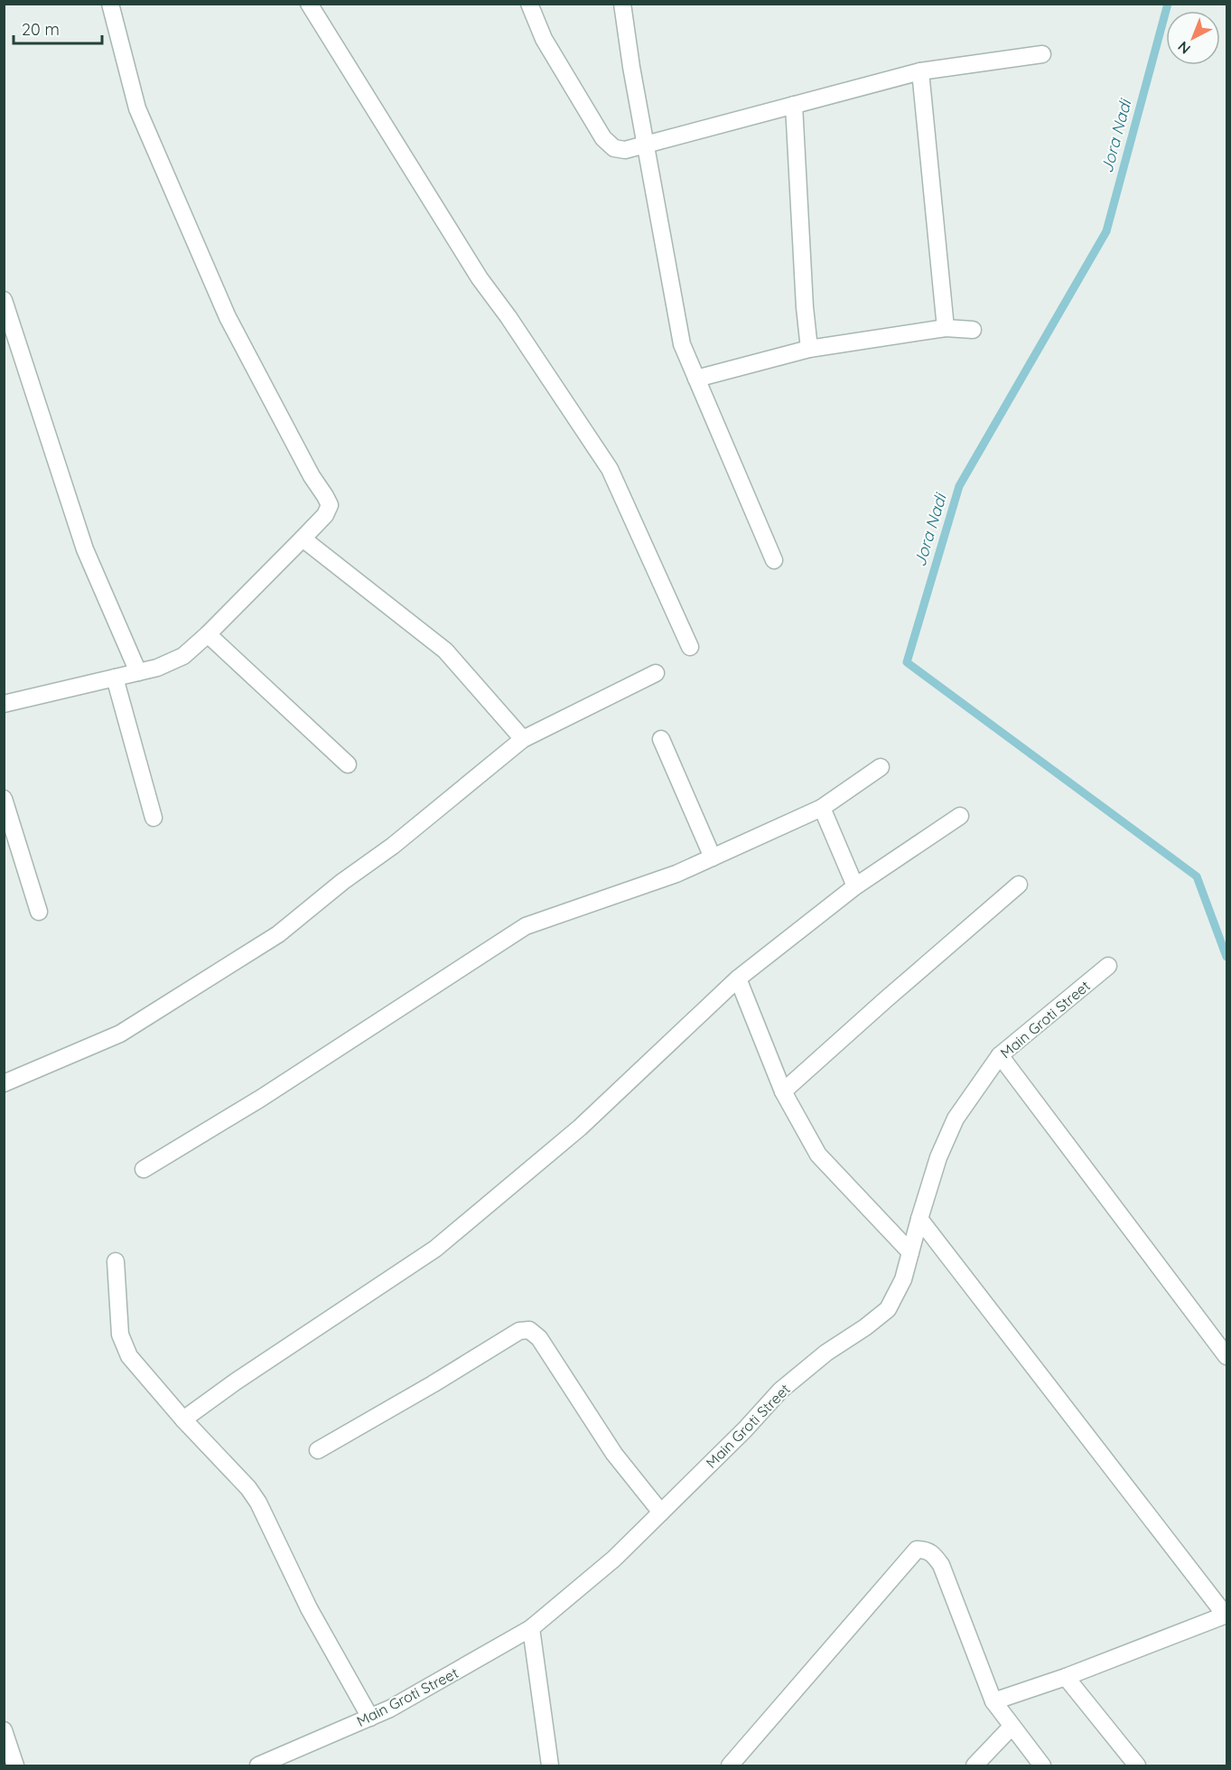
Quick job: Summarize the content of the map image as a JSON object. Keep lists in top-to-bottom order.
{
  "streets": {
    "street": ["Main Groti Street"]
  },
  "water": ["Jora Nadi"],
  "scale_bar": "20 m",
  "north": "bottom left"
}
